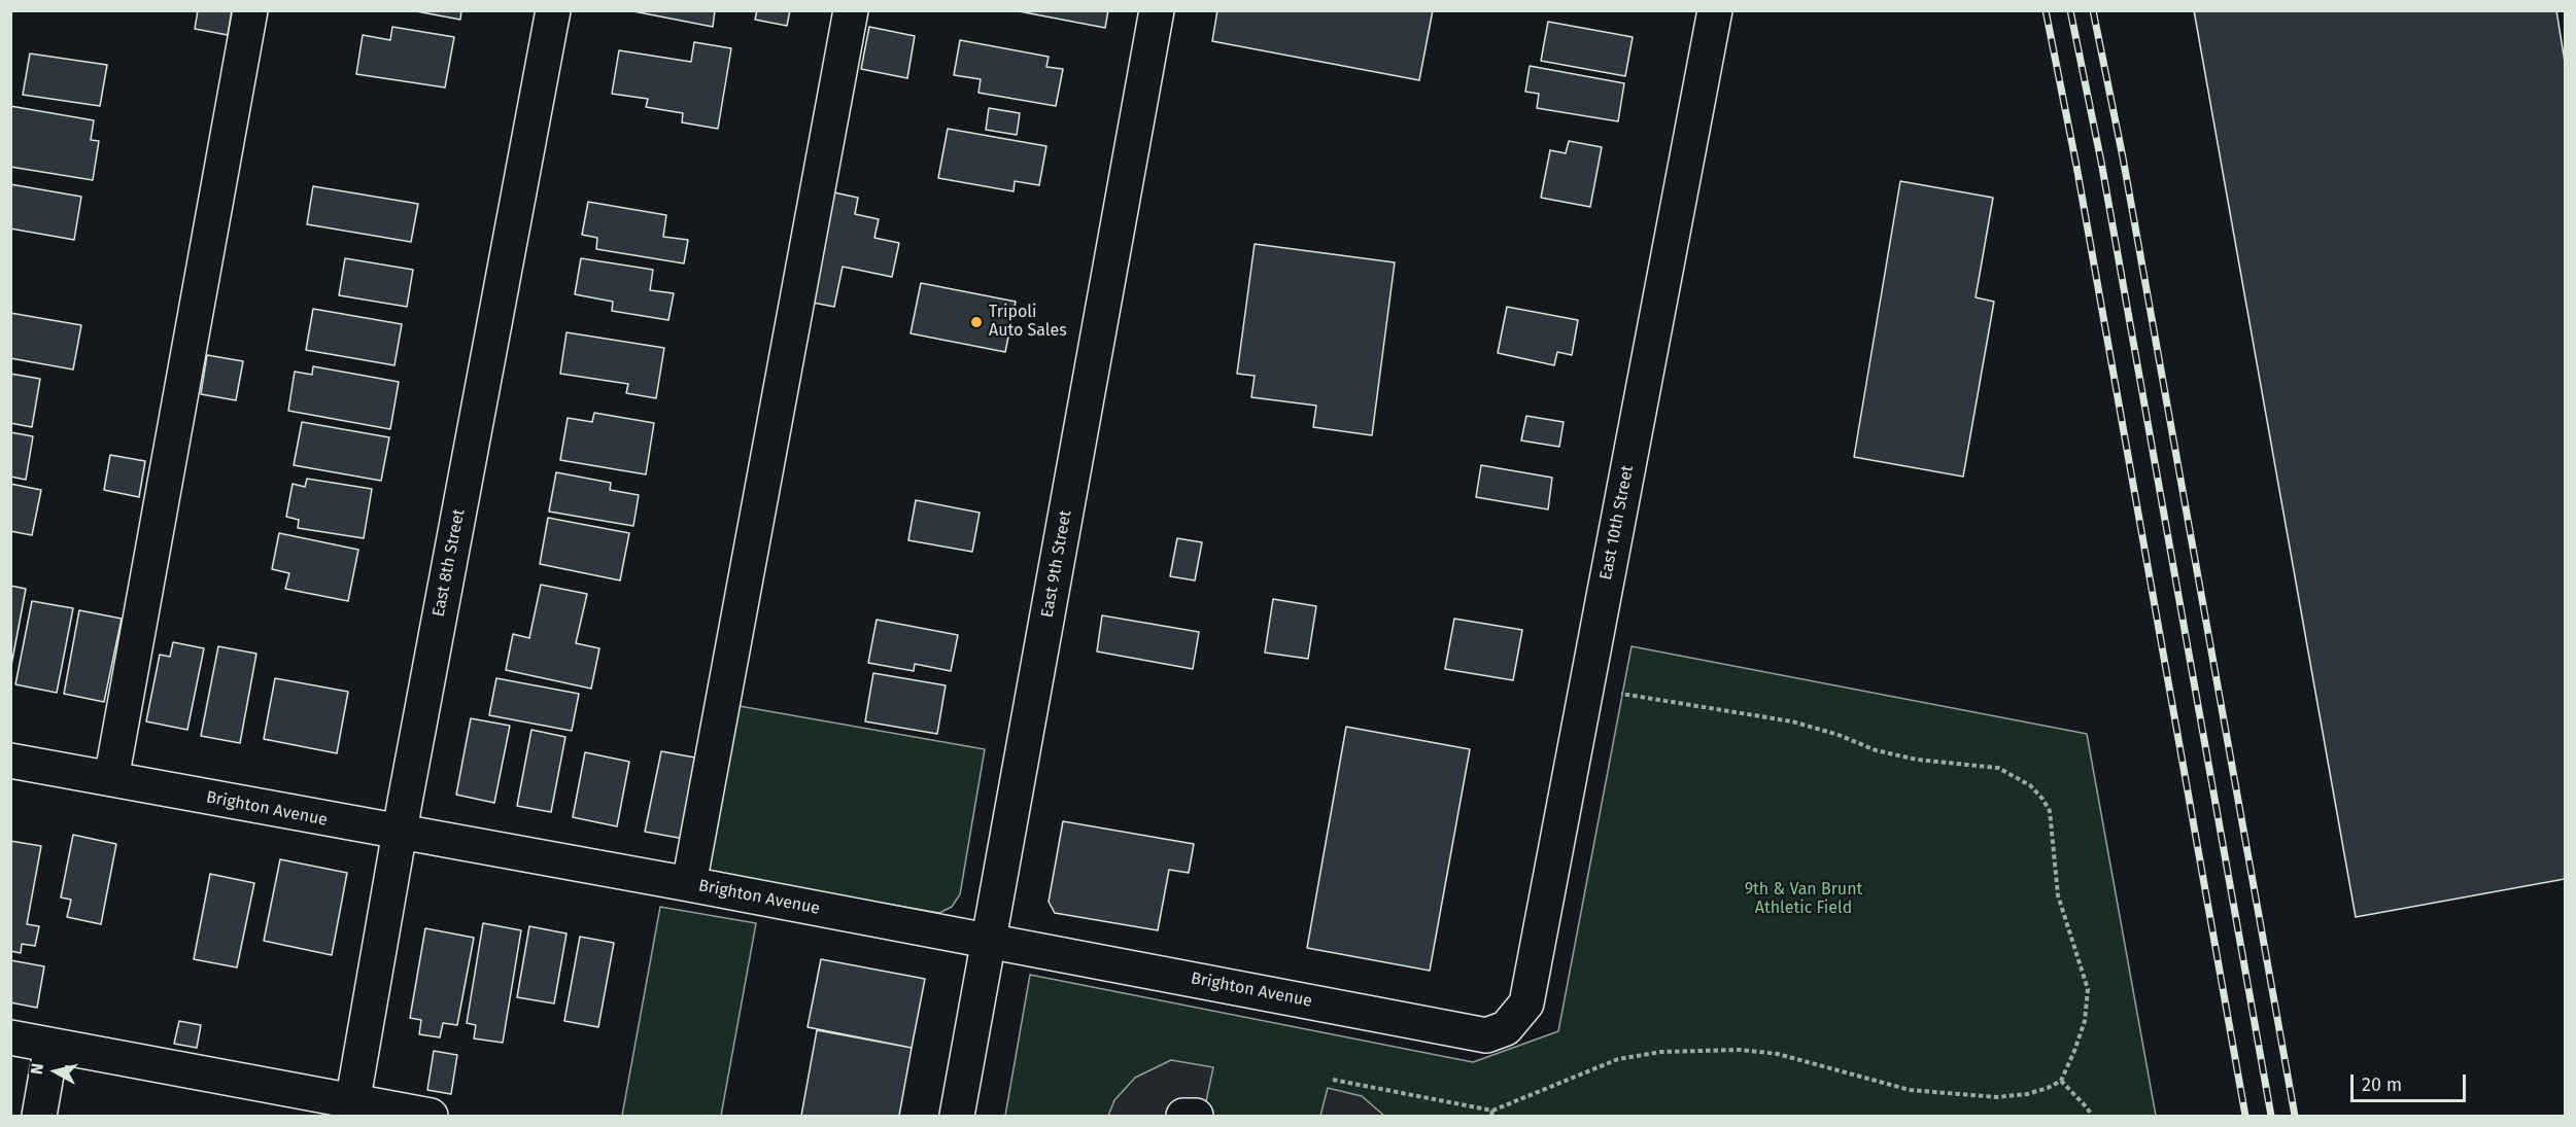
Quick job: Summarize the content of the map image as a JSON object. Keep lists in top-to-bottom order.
{
  "streets": {
    "street": [
      "East 10th Street",
      "East 8th Street",
      "East 9th Street",
      "Brighton Avenue"
    ]
  },
  "crossings": [
    ["East 10th Street", "Brighton Avenue"],
    ["East 8th Street", "Brighton Avenue"],
    ["East 9th Street", "Brighton Avenue"]
  ],
  "parks": ["9th & Van Brunt Athletic Field"],
  "places": ["Tripoli Auto Sales"],
  "scale_bar": "20 m",
  "north": "left"
}
